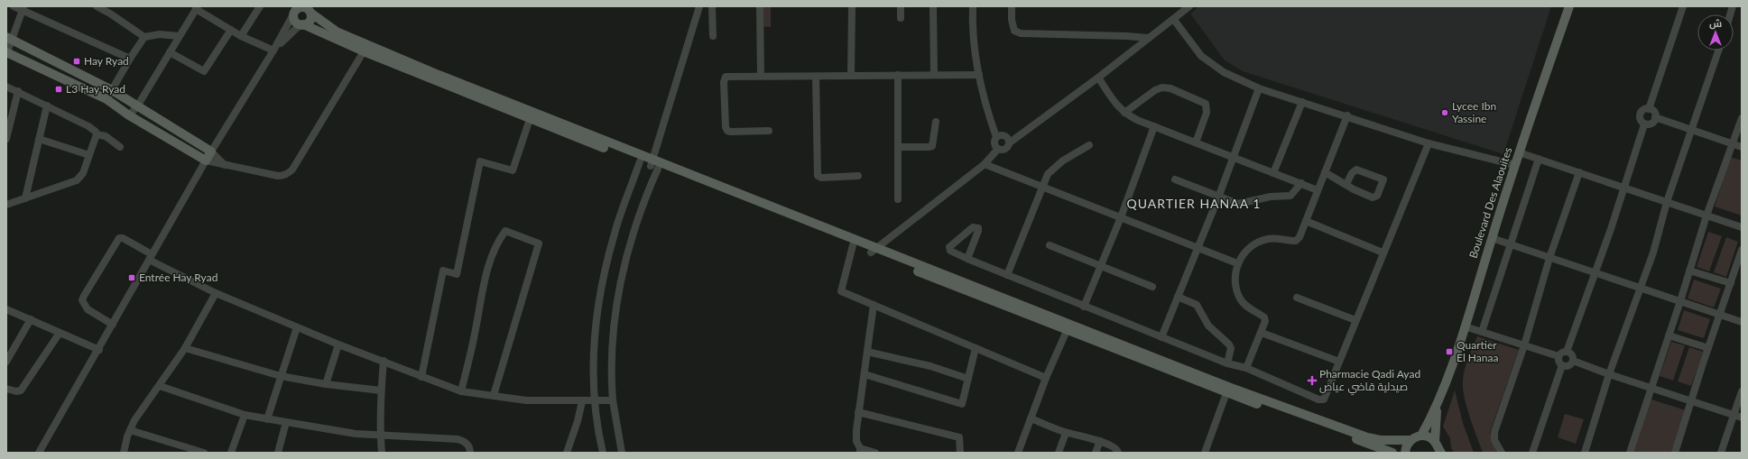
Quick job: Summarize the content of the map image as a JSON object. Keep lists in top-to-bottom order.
{
  "streets": {
    "main road": ["Boulevard Des Alaouites"]
  },
  "districts": ["QUARTIER HANAA 1"],
  "places": {
    "transit": [
      "Hay Ryad",
      "L3 Hay Ryad",
      "Entrée Hay Ryad",
      "Quartier El Hanaa"
    ],
    "other": ["Lycee Ibn Yassine"],
    "health": ["Pharmacie Qadi Ayad صيدلية قاضي عياض"]
  },
  "north": "top"
}
